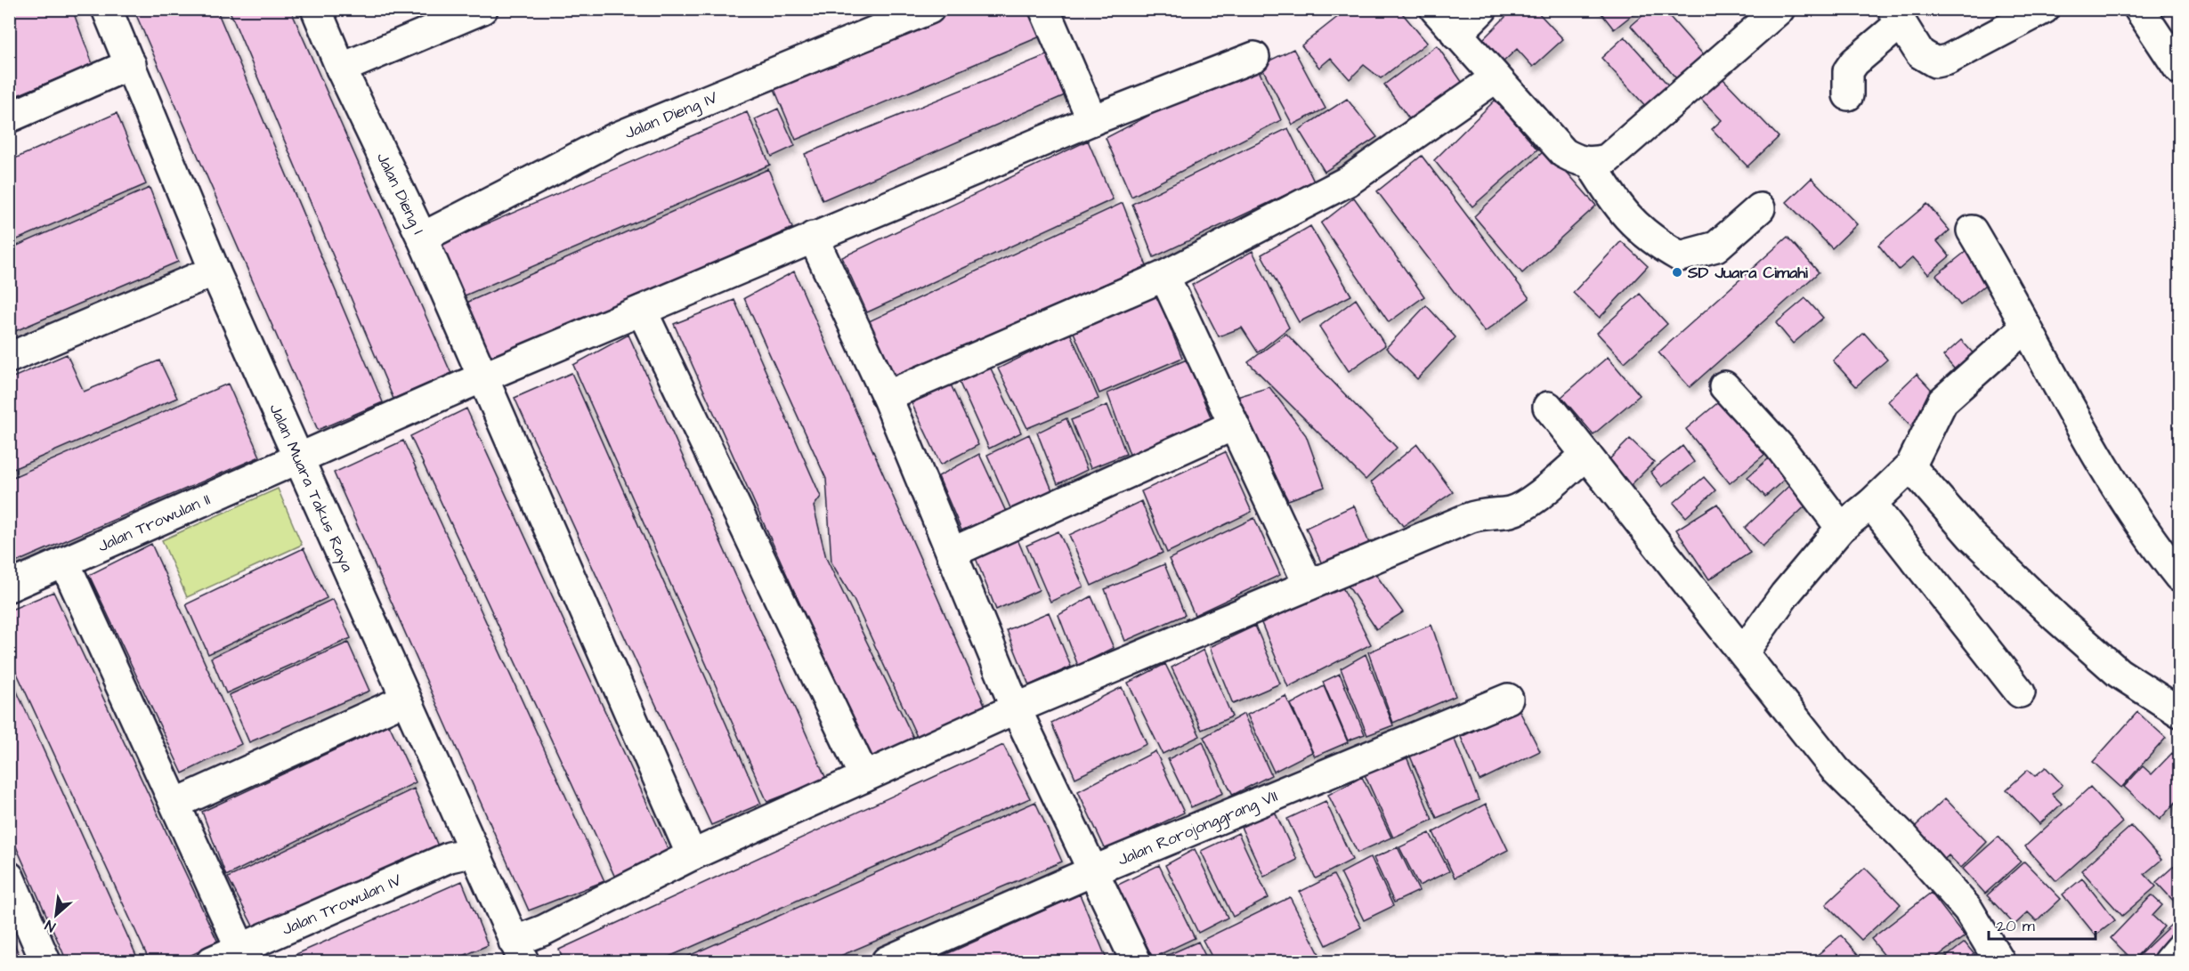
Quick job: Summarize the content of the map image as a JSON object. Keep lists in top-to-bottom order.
{
  "streets": {
    "street": [
      "Jalan Dieng IV",
      "Jalan Dieng I",
      "Jalan Muara Takus Raya",
      "Jalan Trowulan II",
      "Jalan Rorojonggrang VII",
      "Jalan Trowulan IV"
    ]
  },
  "crossings": [
    ["Jalan Dieng IV", "Jalan Dieng I"],
    ["Jalan Dieng I", "Jalan Trowulan II"],
    ["Jalan Muara Takus Raya", "Jalan Trowulan II"],
    ["Jalan Muara Takus Raya", "Jalan Trowulan IV"]
  ],
  "places": ["SD Juara Cimahi"],
  "scale_bar": "20 m",
  "north": "bottom left"
}
